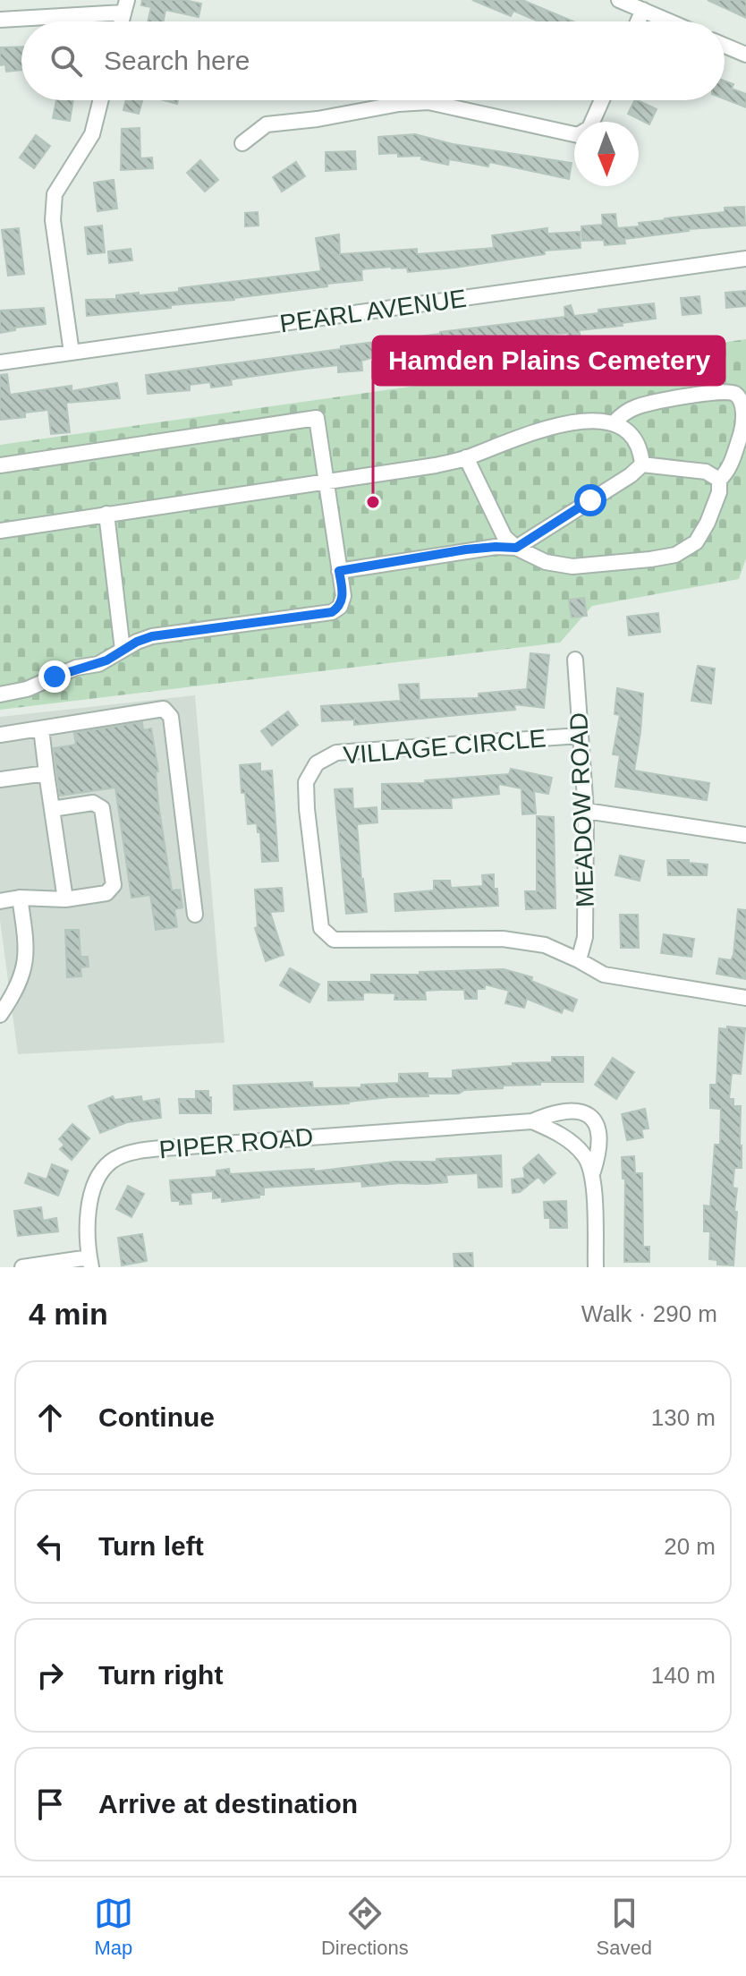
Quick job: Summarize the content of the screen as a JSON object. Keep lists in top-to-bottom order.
{
  "streets": {
    "street": [
      "PEARL AVENUE",
      "VILLAGE CIRCLE",
      "MEADOW ROAD",
      "PIPER ROAD"
    ]
  },
  "crossings": [
    ["VILLAGE CIRCLE", "MEADOW ROAD"]
  ],
  "places": ["Hamden Plains Cemetery"],
  "north": "bottom",
  "page": {
    "search": "Search here",
    "heading": ["4 min", "Walk · 290 m"],
    "list": [
      ["Continue", "130 m"],
      ["Turn left", "20 m"],
      ["Turn right", "140 m"],
      "Arrive at destination"
    ],
    "nav": ["Map", "Directions", "Saved"]
  }
}
